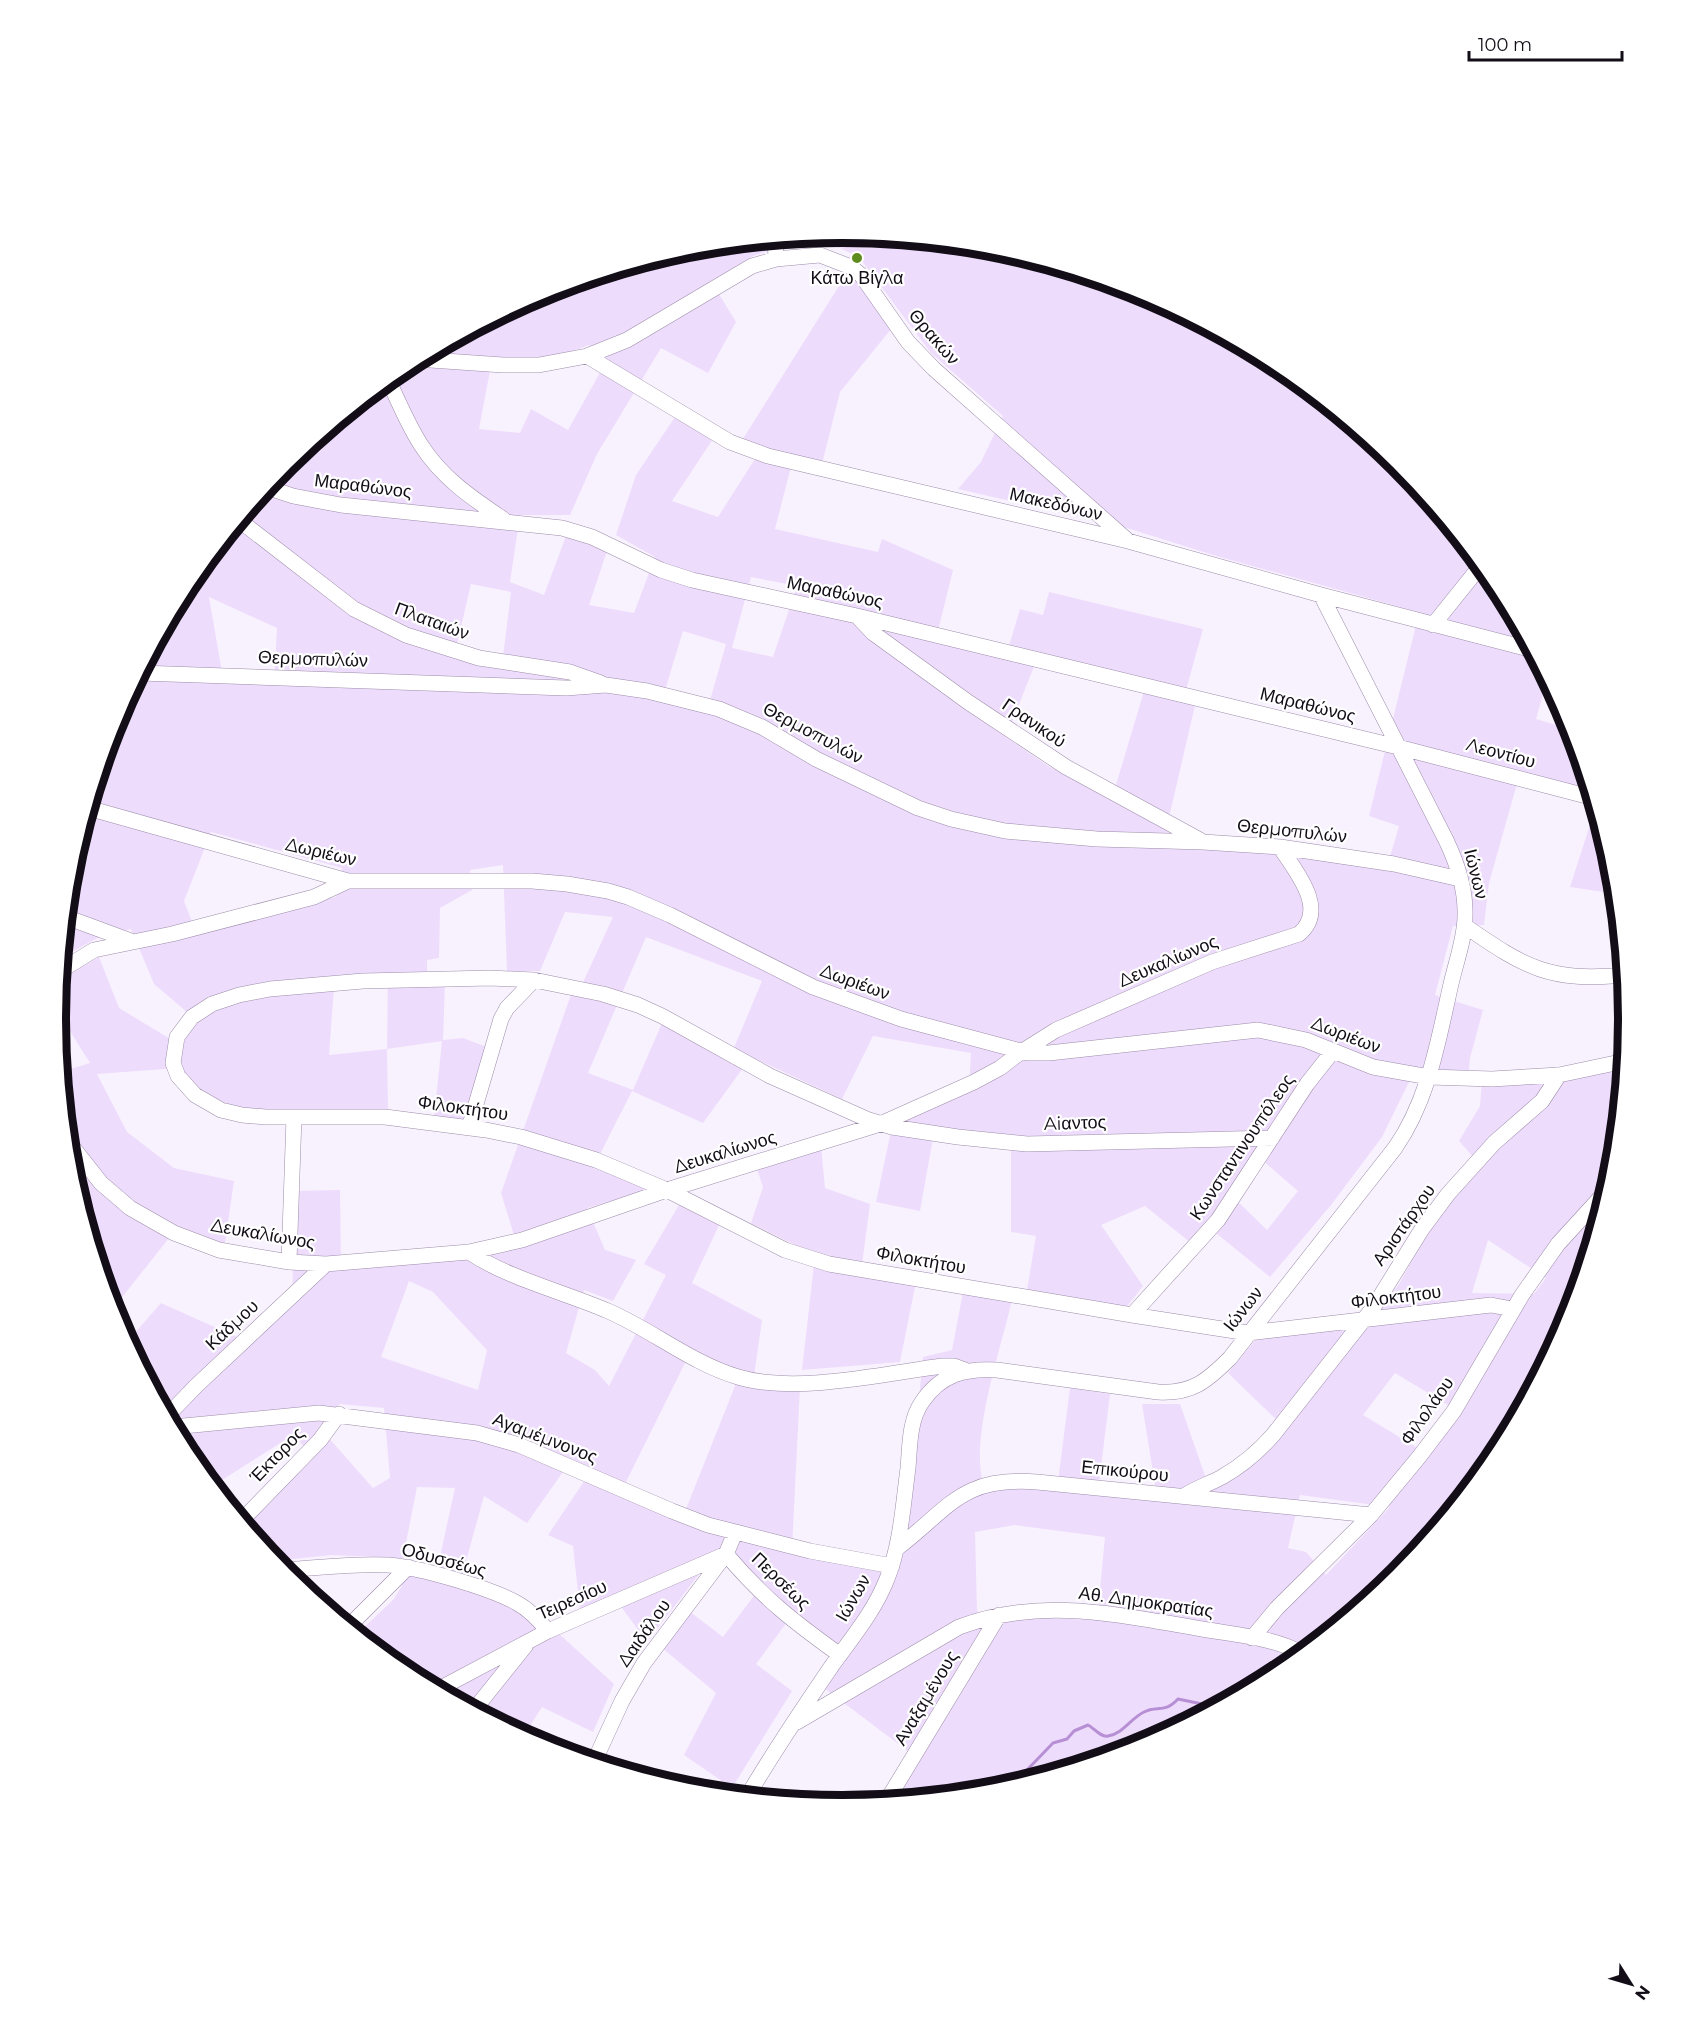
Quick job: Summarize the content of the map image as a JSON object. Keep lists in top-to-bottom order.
{
  "streets": {
    "street": [
      "Θρακών",
      "Μαραθώνος",
      "Μακεδόνων",
      "Πλαταιών",
      "Θερμοπυλών",
      "Γρανικού",
      "Λεοντίου",
      "Δωριέων",
      "Ιώνων",
      "Δευκαλίωνος",
      "Φιλοκτήτου",
      "Aiαντος",
      "Κωνσταντινουπόλεος",
      "Αριστάρχου",
      "Κάδμου",
      "Φιλολάου",
      "Αγαμέμνονος",
      "Έκτορος",
      "Επικούρου",
      "Οδυσσέως",
      "Περσέως",
      "Τειρεσίου",
      "Αθ. Δημοκρατίας",
      "Δαιδάλου",
      "Αναξαμένους"
    ]
  },
  "crossings": [
    ["Θρακών", "Μακεδόνων"],
    ["Μαραθώνος", "Γρανικού"],
    ["Μαραθώνος", "Λεοντίου"],
    ["Μαραθώνος", "Ιώνων"],
    ["Μακεδόνων", "Ιώνων"],
    ["Πλαταιών", "Θερμοπυλών"],
    ["Θερμοπυλών", "Γρανικού"],
    ["Θερμοπυλών", "Ιώνων"],
    ["Θερμοπυλών", "Δευκαλίωνος"],
    ["Λεοντίου", "Ιώνων"],
    ["Δωριέων", "Ιώνων"],
    ["Δωριέων", "Δευκαλίωνος"],
    ["Δωριέων", "Κωνσταντινουπόλεος"],
    ["Δωριέων", "Αριστάρχου"],
    ["Ιώνων", "Φιλοκτήτου"],
    ["Ιώνων", "Αγαμέμνονος"],
    ["Ιώνων", "Επικούρου"],
    ["Ιώνων", "Περσέως"],
    ["Ιώνων", "Αθ. Δημοκρατίας"],
    ["Δευκαλίωνος", "Φιλοκτήτου"],
    ["Δευκαλίωνος", "Aiαντος"],
    ["Δευκαλίωνος", "Κάδμου"],
    ["Φιλοκτήτου", "Aiαντος"],
    ["Φιλοκτήτου", "Κωνσταντινουπόλεος"],
    ["Φιλοκτήτου", "Αριστάρχου"],
    ["Φιλοκτήτου", "Φιλολάου"],
    ["Aiαντος", "Κωνσταντινουπόλεος"],
    ["Αριστάρχου", "Επικούρου"],
    ["Φιλολάου", "Επικούρου"],
    ["Φιλολάου", "Αθ. Δημοκρατίας"],
    ["Αγαμέμνονος", "Έκτορος"],
    ["Αγαμέμνονος", "Δαιδάλου"],
    ["Οδυσσέως", "Τειρεσίου"],
    ["Περσέως", "Τειρεσίου"],
    ["Περσέως", "Δαιδάλου"],
    ["Τειρεσίου", "Δαιδάλου"],
    ["Αθ. Δημοκρατίας", "Αναξαμένους"]
  ],
  "places": ["Κάτω Βίγλα"],
  "scale_bar": "100 m",
  "north": "bottom right"
}
